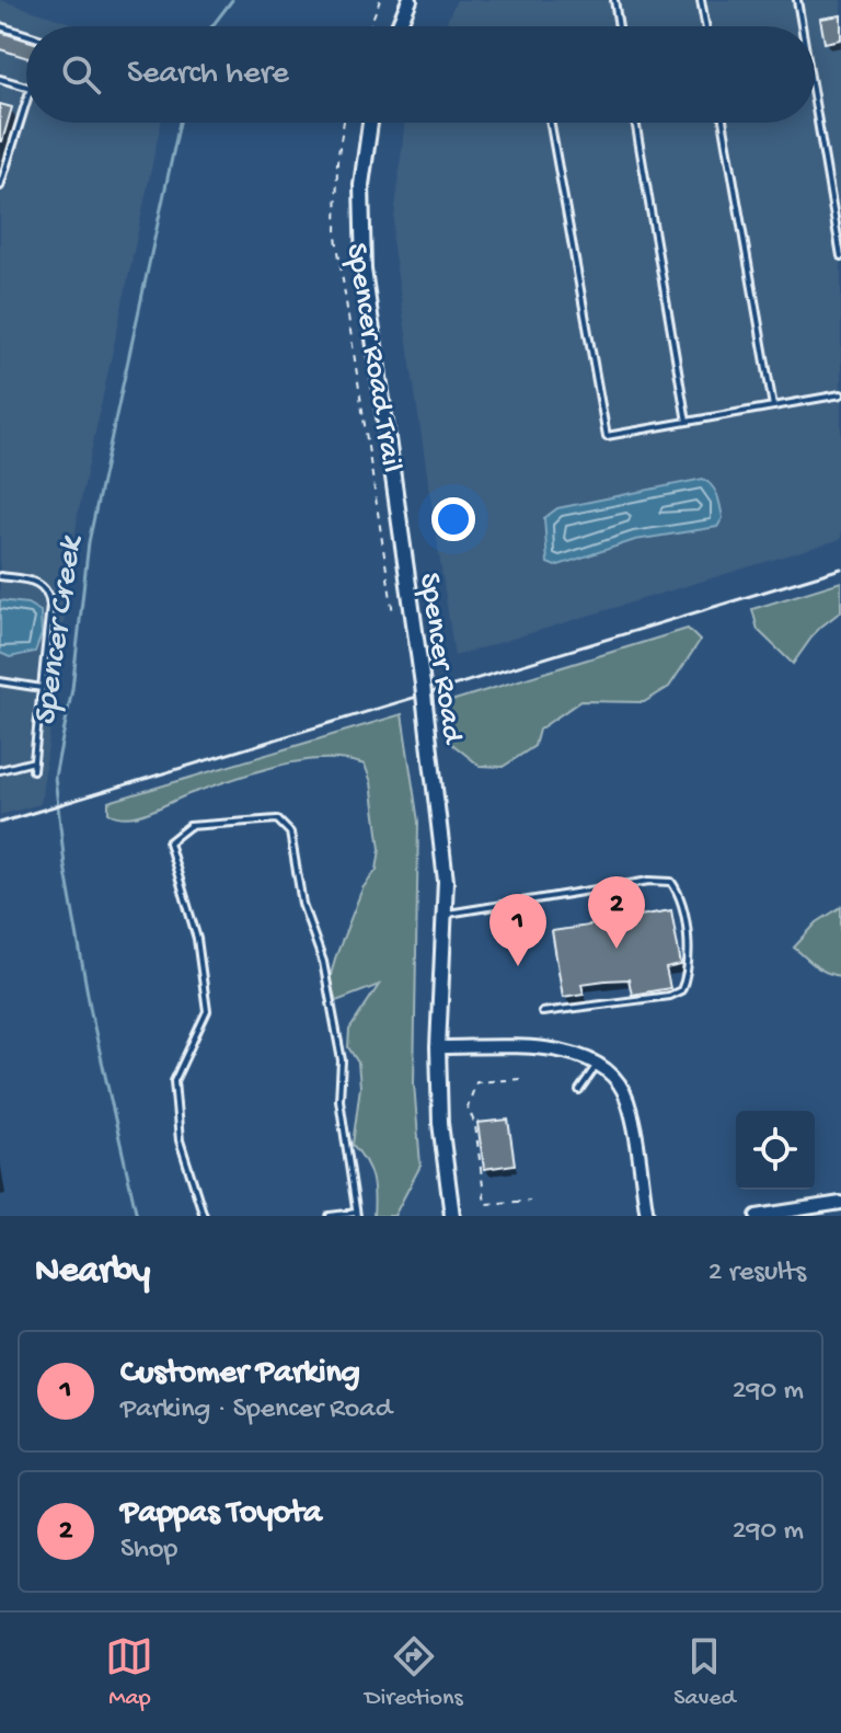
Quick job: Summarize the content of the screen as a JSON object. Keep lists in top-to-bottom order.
{
  "streets": {
    "main road": ["Spencer Road"],
    "path": ["Spencer Road Trail"]
  },
  "water": ["Spencer Creek"],
  "page": {
    "search": "Search here",
    "pins": ["2", "1"],
    "heading": ["Nearby", "2 results"],
    "list": [
      {
        "mark": "1",
        "name": "Customer Parking",
        "note": "Parking · Spencer Road",
        "value": "290 m"
      },
      {
        "mark": "2",
        "name": "Pappas Toyota",
        "note": "Shop",
        "value": "290 m"
      }
    ],
    "nav": ["Map", "Directions", "Saved"]
  }
}
